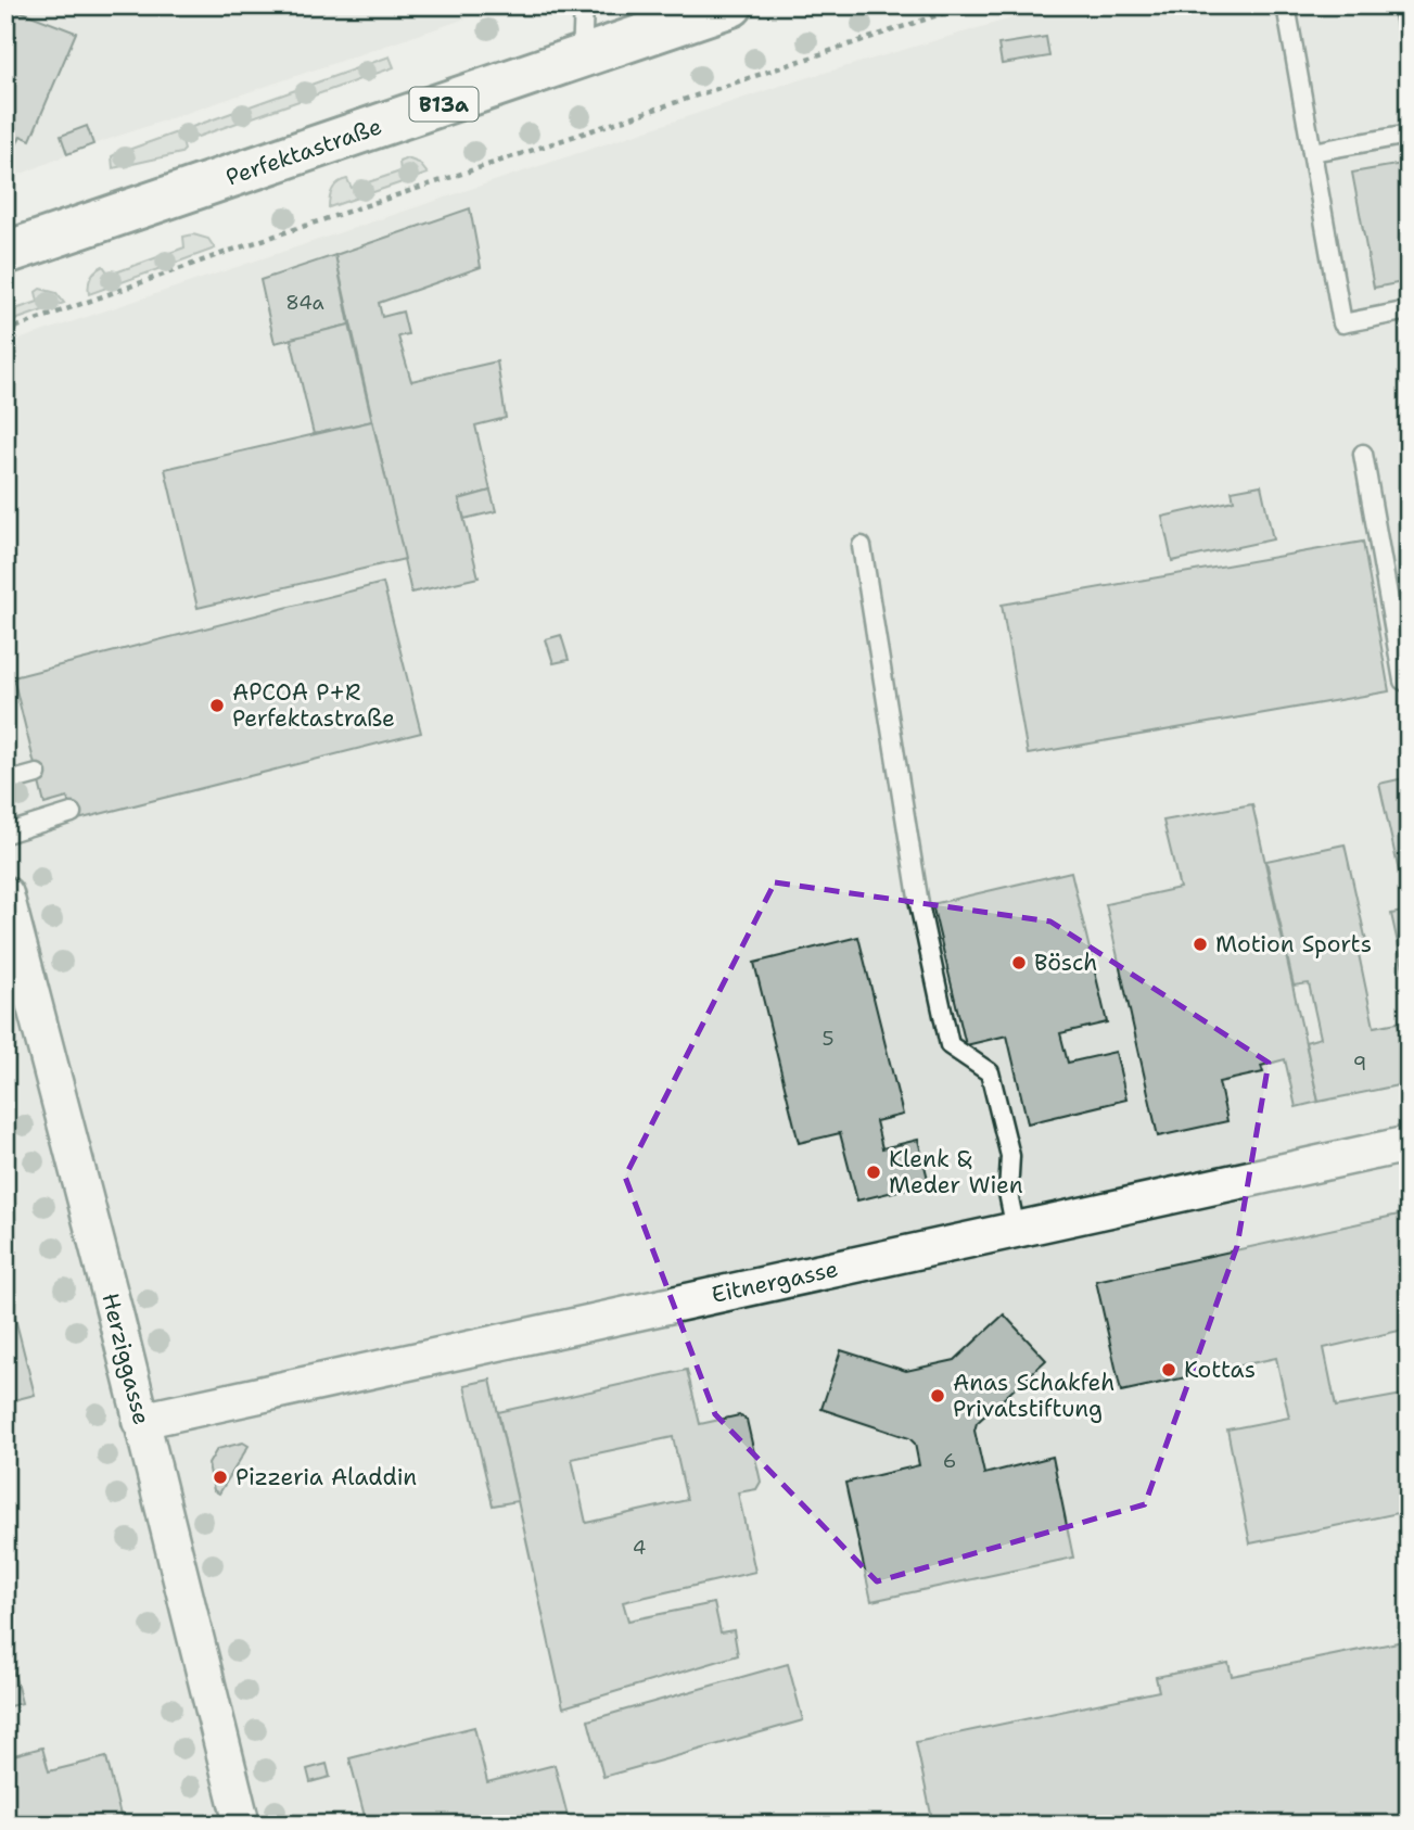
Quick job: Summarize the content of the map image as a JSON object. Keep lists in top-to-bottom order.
{
  "streets": {
    "main road": ["B13a", "Perfektastraße"],
    "street": ["Eitnergasse", "Herziggasse"]
  },
  "crossings": [
    ["Eitnergasse", "Herziggasse"]
  ],
  "places": [
    "APCOA P+R Perfektastraße",
    "Motion Sports",
    "Bösch",
    "Klenk & Meder Wien",
    "Kottas",
    "Anas Schakfeh Privatstiftung",
    "Pizzeria Aladdin"
  ],
  "house_numbers": [
    "84a",
    "5",
    "9",
    "6",
    "4"
  ]
}
